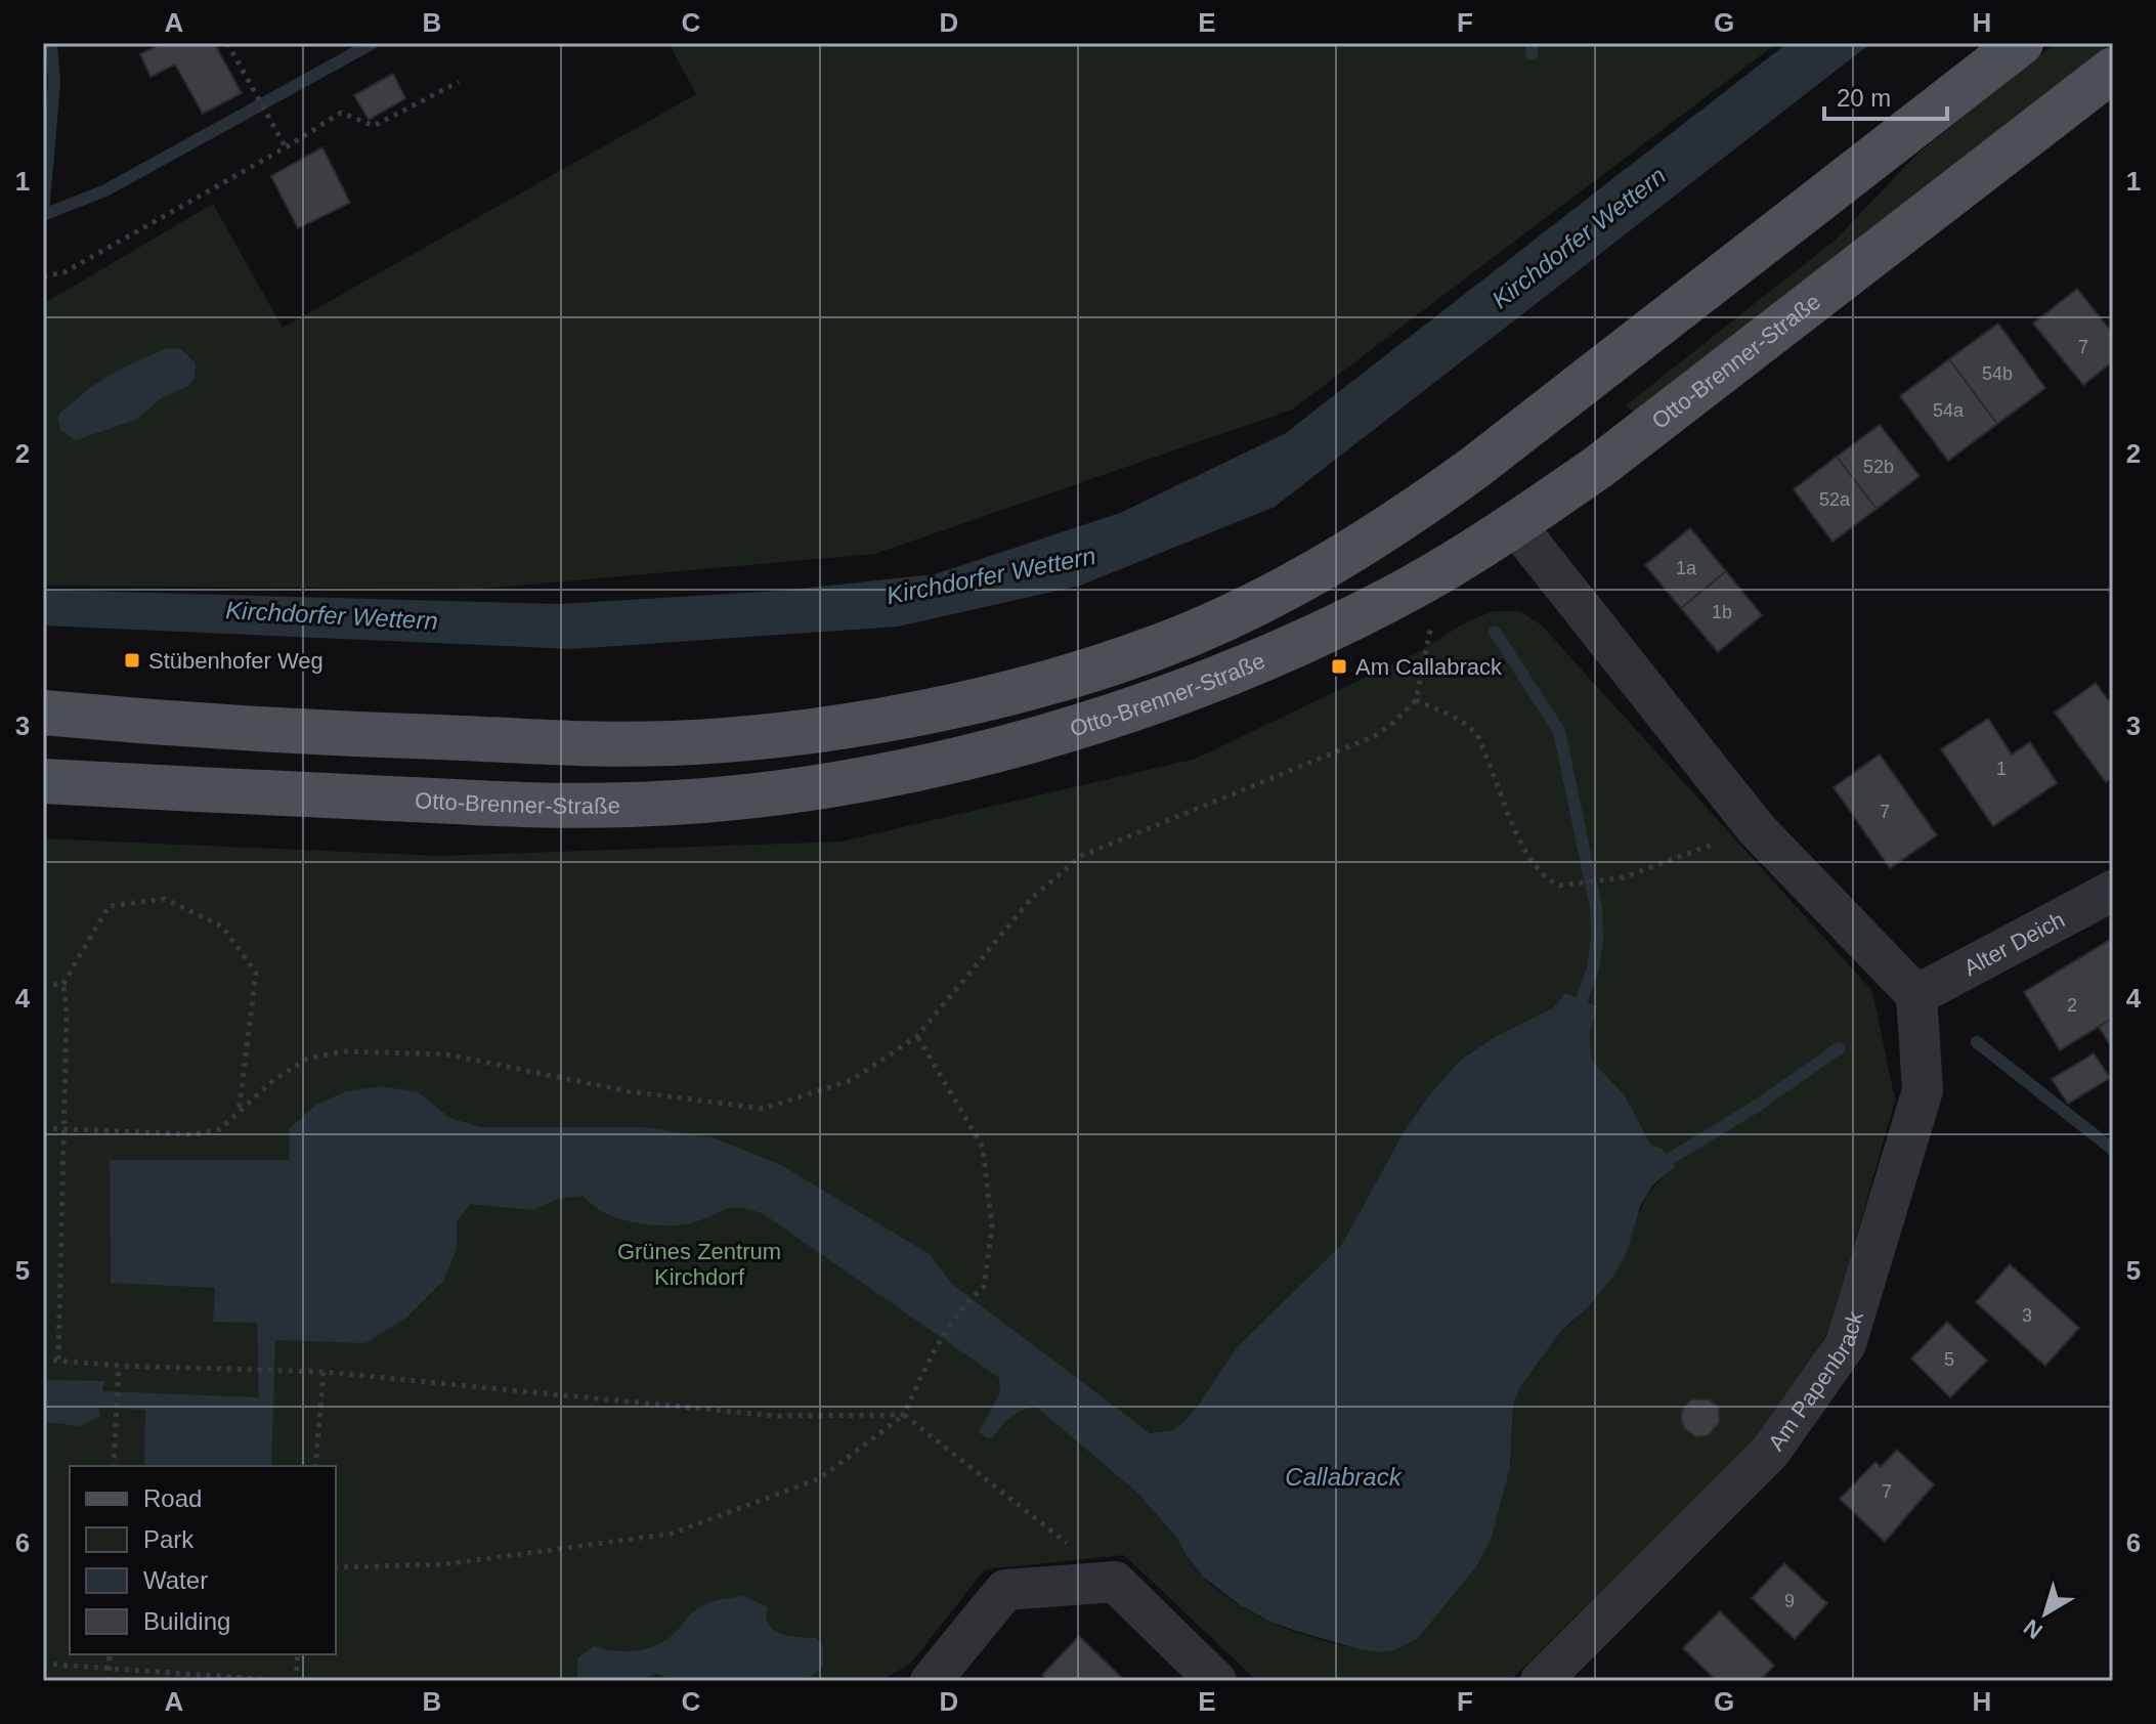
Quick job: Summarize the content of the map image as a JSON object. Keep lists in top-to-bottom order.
{
  "streets": {
    "main road": ["Otto-Brenner-Straße"],
    "street": ["Alter Deich", "Am Papenbrack"]
  },
  "crossings": [
    ["Alter Deich", "Am Papenbrack"]
  ],
  "water": ["Kirchdorfer Wettern", "Callabrack"],
  "parks": ["Grünes Zentrum Kirchdorf"],
  "places": {
    "transit": ["Stübenhofer Weg", "Am Callabrack"]
  },
  "house_numbers": [
    "7",
    "54b",
    "54a",
    "52b",
    "52a",
    "1a",
    "1b",
    "1",
    "7",
    "2",
    "3",
    "5",
    "7",
    "9"
  ],
  "legend": [
    "Road",
    "Park",
    "Water",
    "Building"
  ],
  "scale_bar": "20 m",
  "north": "bottom left",
  "grid": {
    "columns": [
      "A",
      "B",
      "C",
      "D",
      "E",
      "F",
      "G",
      "H"
    ],
    "rows": [
      "1",
      "2",
      "3",
      "4",
      "5",
      "6"
    ]
  }
}
